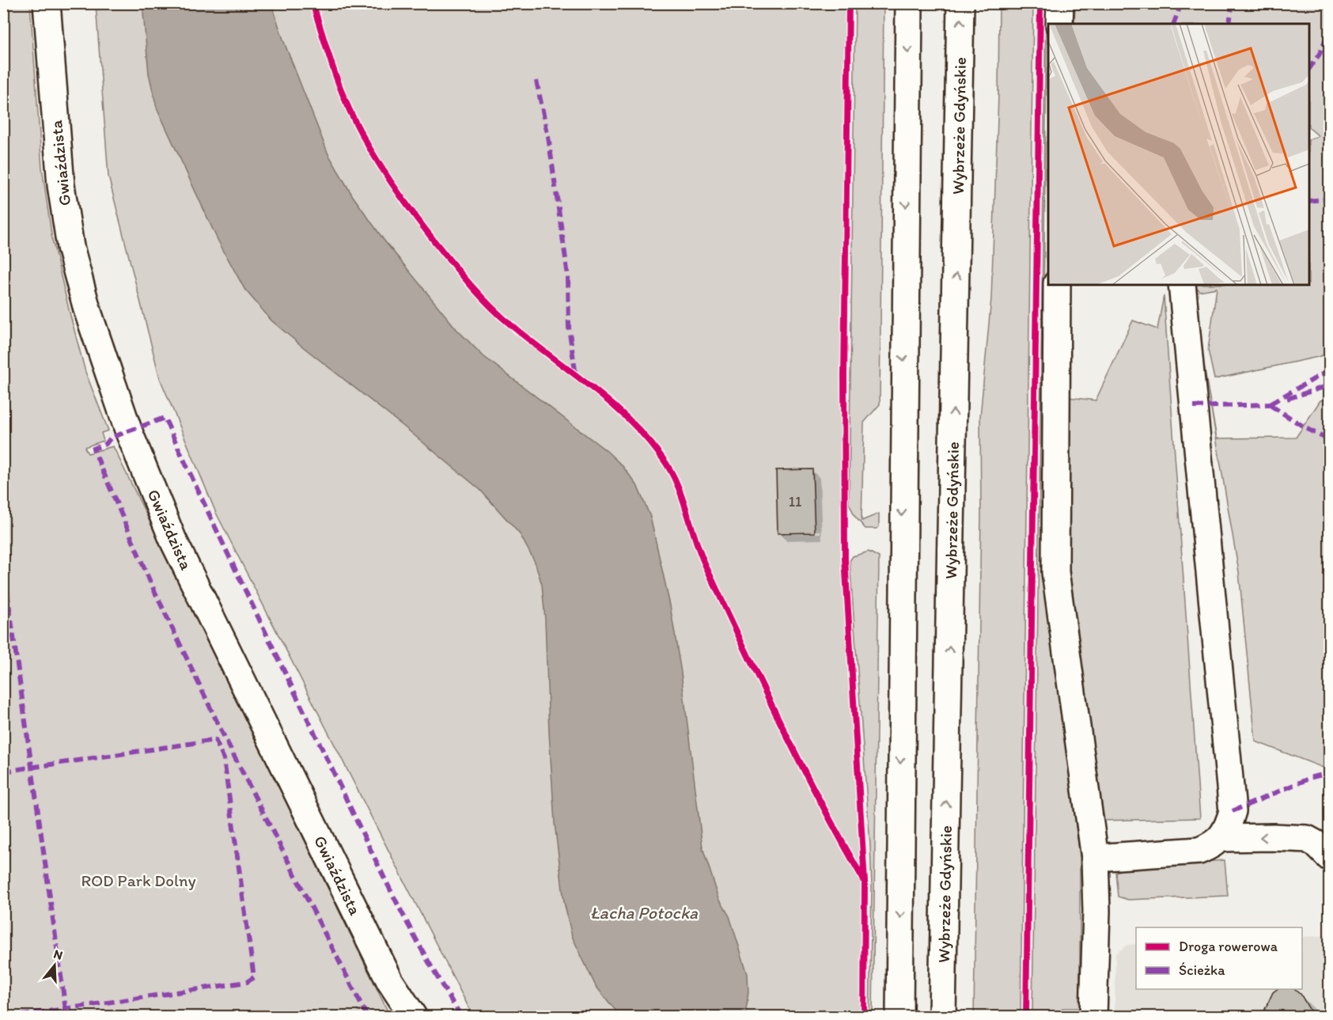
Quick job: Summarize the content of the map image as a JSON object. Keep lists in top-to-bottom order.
{
  "streets": {
    "main road": ["Wybrzeże Gdyńskie", "Gwiaździsta"]
  },
  "water": ["Łacha Potocka"],
  "parks": ["ROD Park Dolny"],
  "house_numbers": ["11"],
  "legend": ["Droga rowerowa", "Ścieżka"],
  "north": "top"
}
